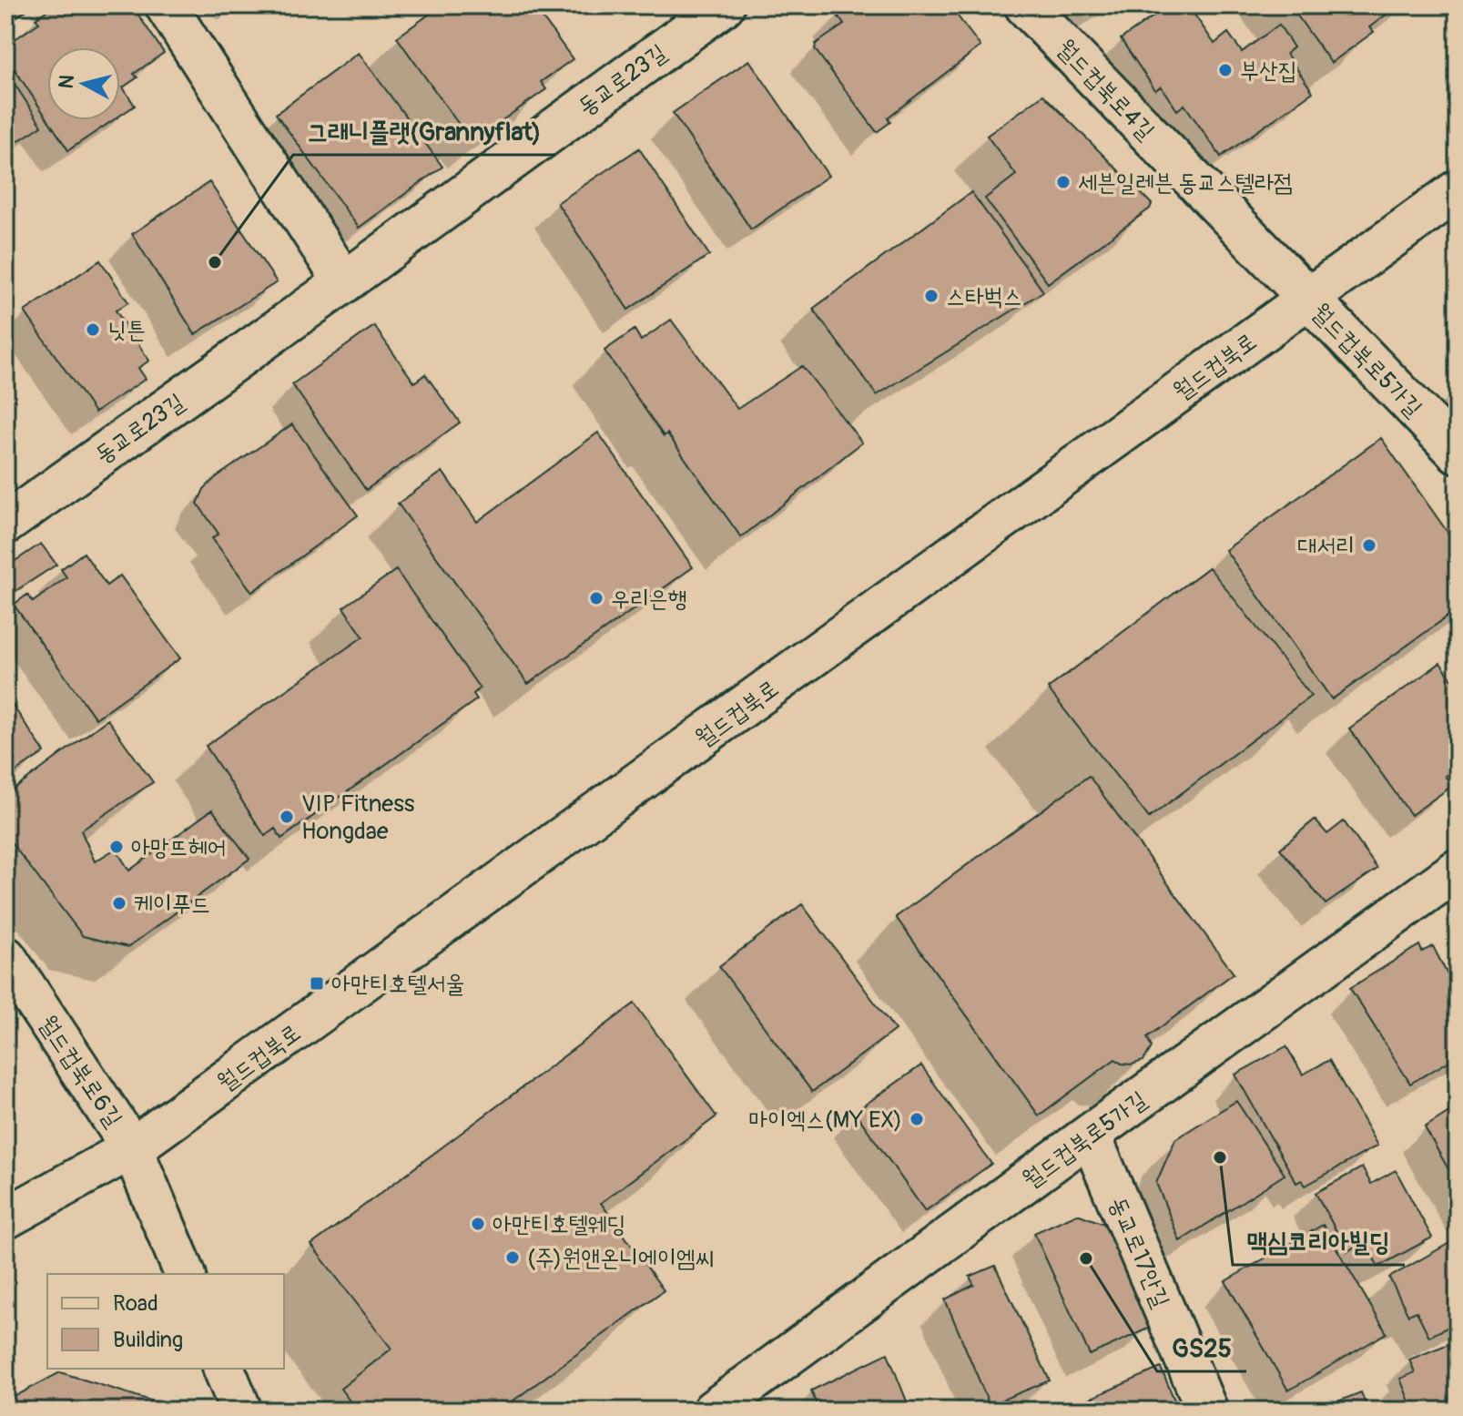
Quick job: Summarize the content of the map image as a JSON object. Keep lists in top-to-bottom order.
{
  "streets": {
    "street": [
      "동교로23길",
      "월드컵북로4길",
      "월드컵북로5가길",
      "월드컵북로",
      "월드컵북로6길",
      "동교로17안길"
    ]
  },
  "crossings": [
    ["월드컵북로4길", "월드컵북로5가길"],
    ["월드컵북로4길", "월드컵북로"],
    ["월드컵북로5가길", "월드컵북로"],
    ["월드컵북로5가길", "동교로17안길"],
    ["월드컵북로", "월드컵북로6길"]
  ],
  "places": {
    "other": [
      "부산집",
      "세븐일레븐 동교스텔라점",
      "그래니플랫(Grannyflat)",
      "스타벅스",
      "닛튼",
      "대서리",
      "우리은행",
      "VIP Fitness Hongdae",
      "아망뜨헤어",
      "케이푸드",
      "마이엑스(MY EX)",
      "맥심코리아빌딩",
      "아만티호텔웨딩",
      "(주)원앤온니에이엠씨",
      "GS25"
    ],
    "transit": ["아만티호텔서울"]
  },
  "legend": ["Road", "Building"],
  "north": "left"
}
